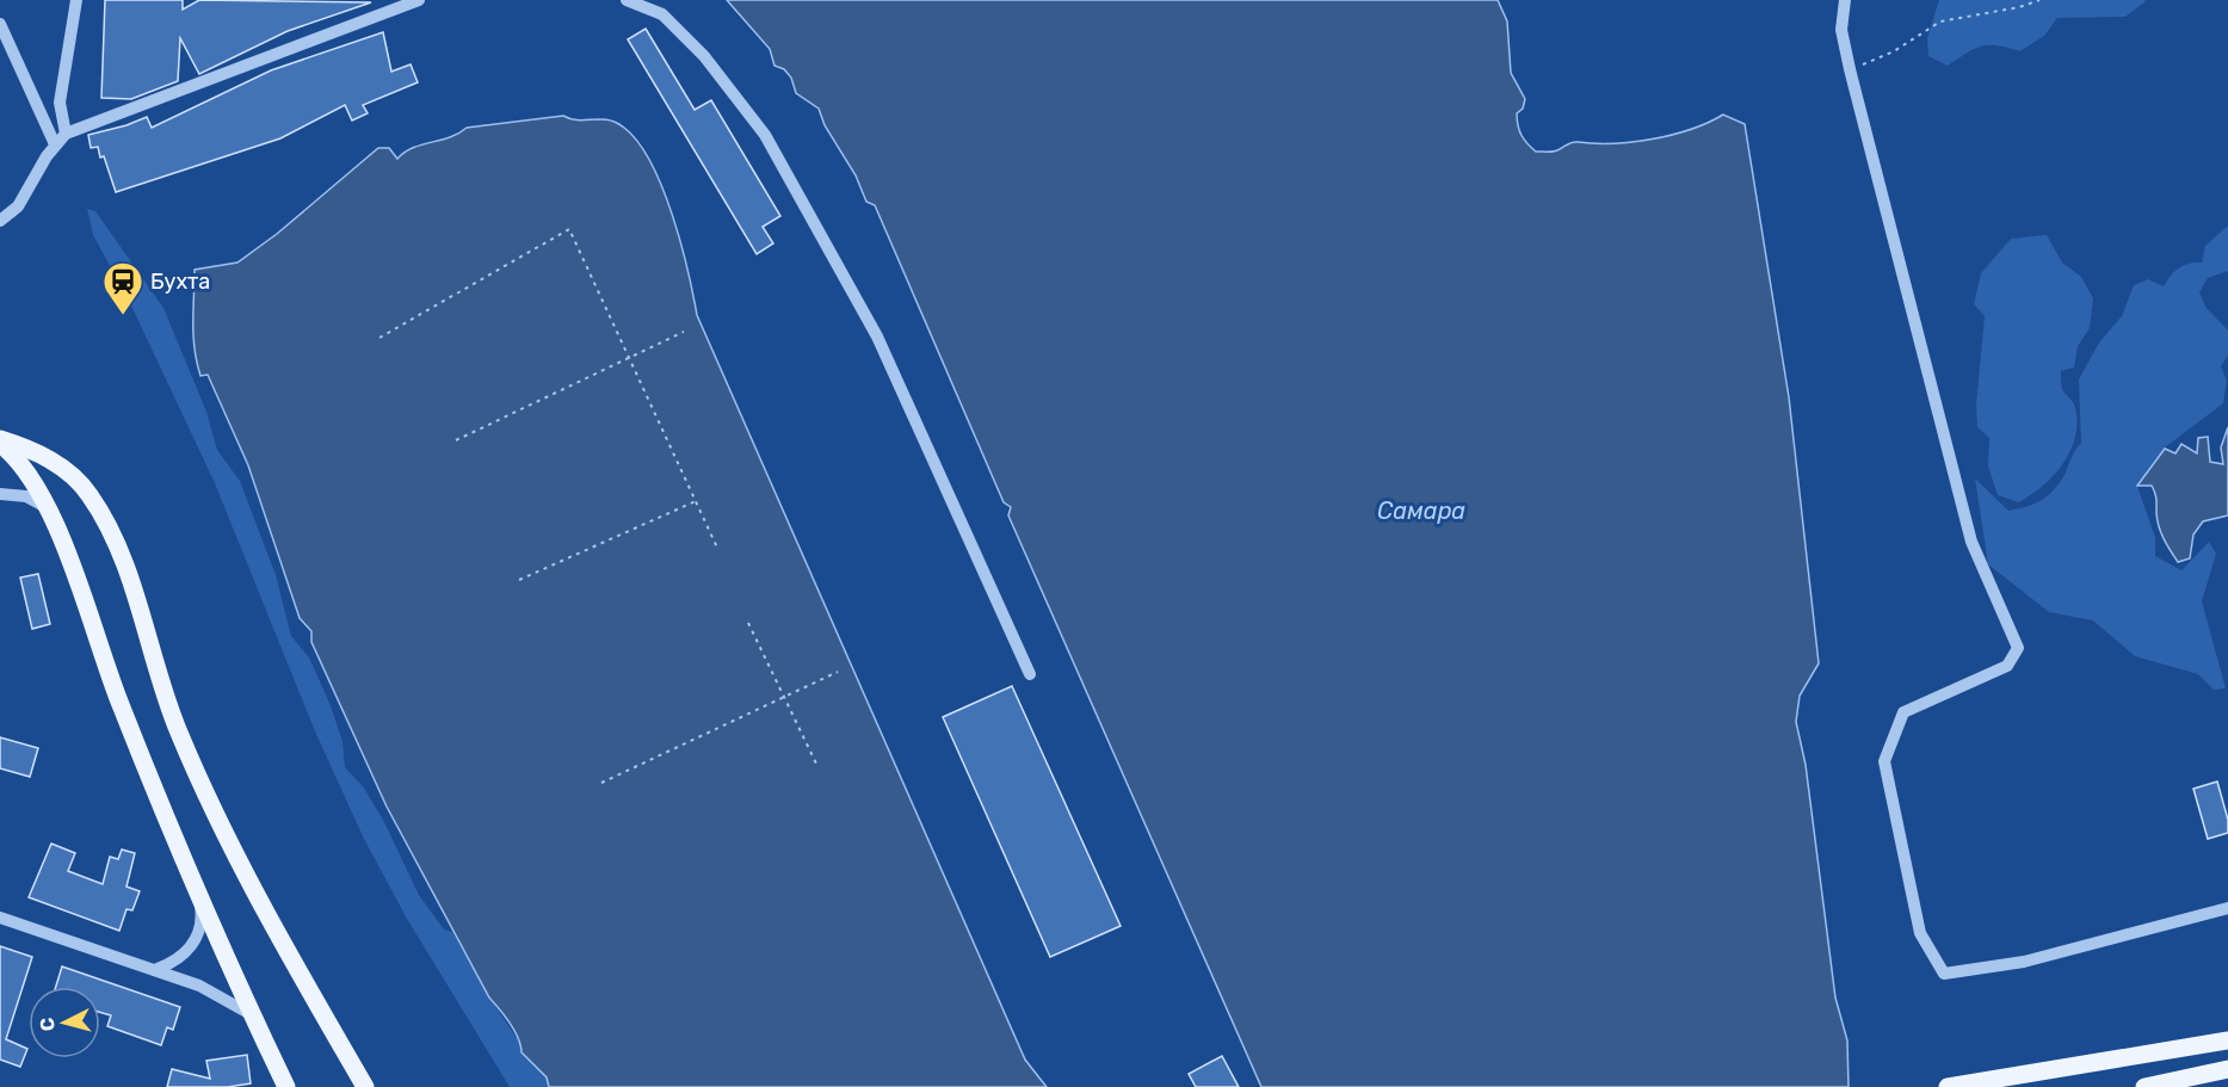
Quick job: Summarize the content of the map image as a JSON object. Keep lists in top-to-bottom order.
{
  "water": ["Самара"],
  "places": {
    "station": ["Бухта"]
  },
  "north": "left"
}
